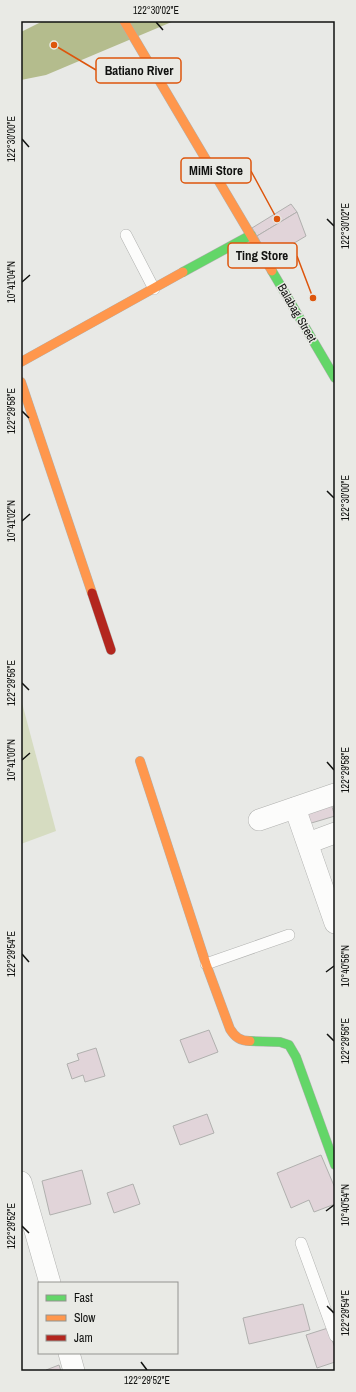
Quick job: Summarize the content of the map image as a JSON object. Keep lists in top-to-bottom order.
{
  "streets": {
    "street": ["Balabag Street"]
  },
  "places": ["Batiano River", "MiMi Store", "Ting Store"],
  "legend": ["Fast", "Slow", "Jam"],
  "coordinates": [
    "122°30'02\"E",
    "122°30'00\"E",
    "10°41'04\"N",
    "122°29'58\"E",
    "10°41'02\"N",
    "122°29'56\"E",
    "10°41'00\"N",
    "122°29'54\"E",
    "10°40'56\"N",
    "10°40'54\"N",
    "122°29'52\"E"
  ]
}
